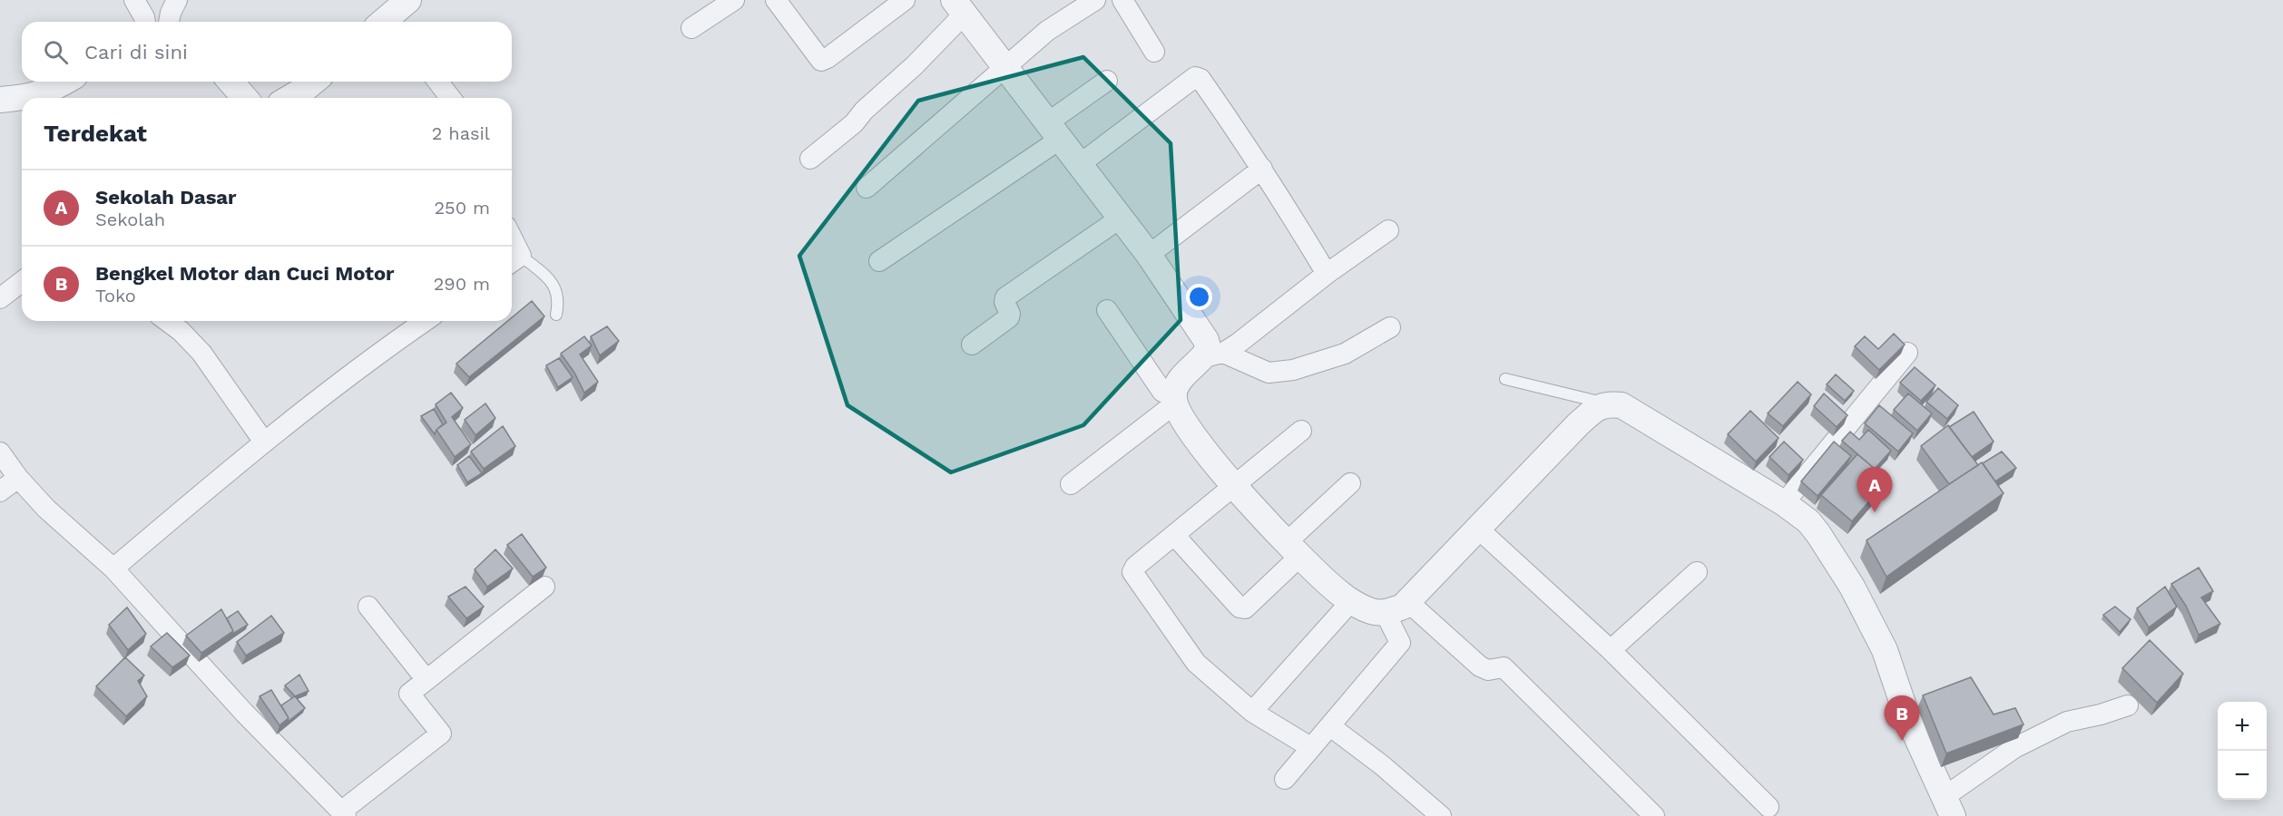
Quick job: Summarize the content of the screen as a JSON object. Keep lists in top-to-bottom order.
{
  "page": {
    "search": "Cari di sini",
    "heading": ["Terdekat", "2 hasil"],
    "list": [
      {
        "mark": "A",
        "name": "Sekolah Dasar",
        "note": "Sekolah",
        "value": "250 m"
      },
      {
        "mark": "B",
        "name": "Bengkel Motor dan Cuci Motor",
        "note": "Toko",
        "value": "290 m"
      }
    ],
    "pins": ["A", "B"],
    "map_buttons": ["+", "−"]
  }
}
